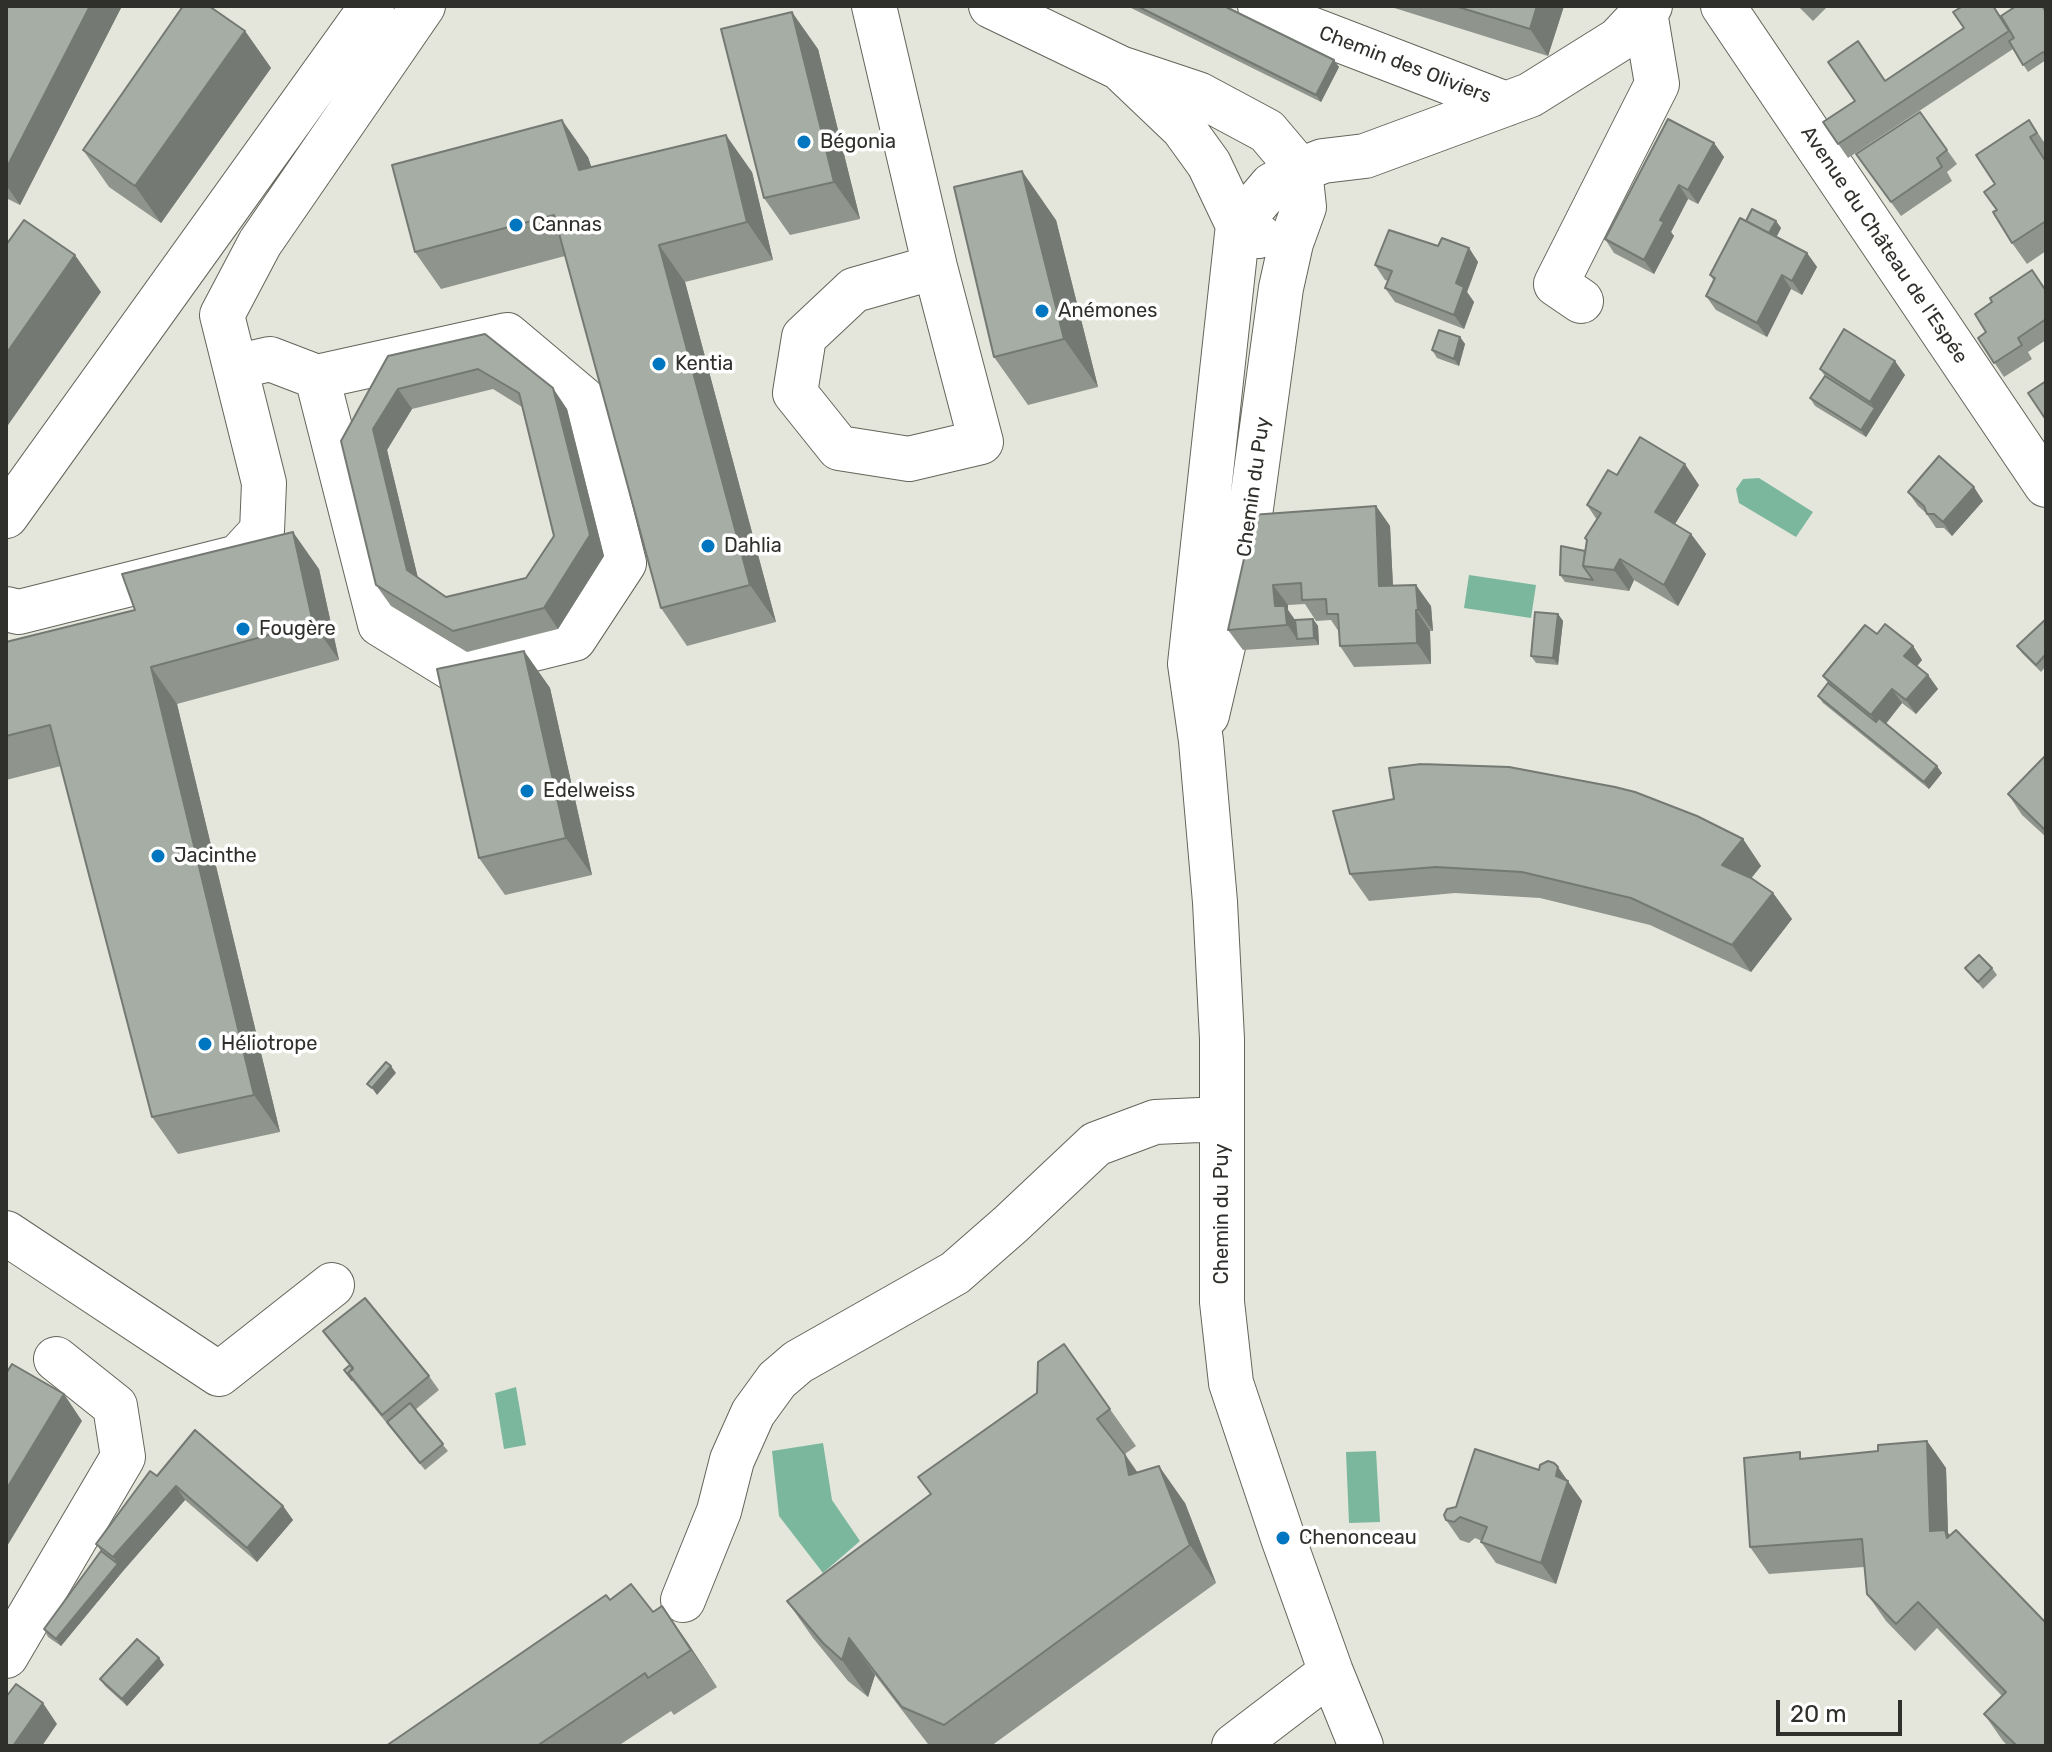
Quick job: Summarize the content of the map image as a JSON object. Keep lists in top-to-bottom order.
{
  "streets": {
    "street": ["Chemin des Oliviers", "Avenue du Château de l'Espée", "Chemin du Puy"]
  },
  "places": [
    "Bégonia",
    "Cannas",
    "Anémones",
    "Kentia",
    "Dahlia",
    "Fougère",
    "Edelweiss",
    "Jacinthe",
    "Héliotrope",
    "Chenonceau"
  ],
  "scale_bar": "20 m"
}
